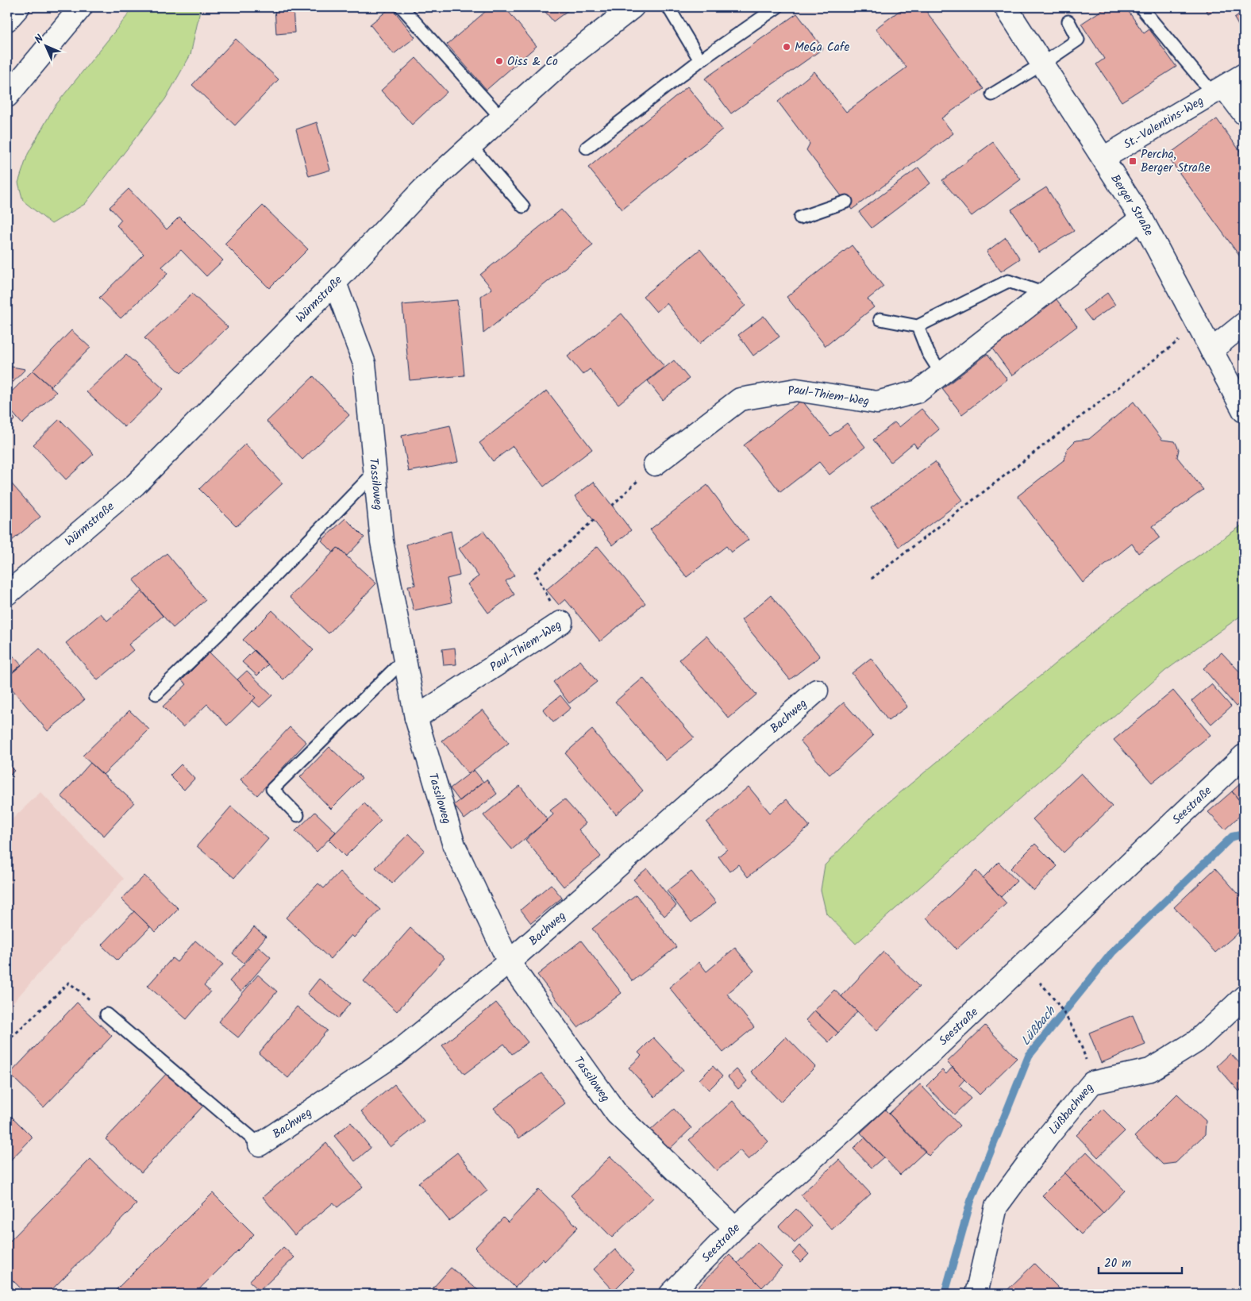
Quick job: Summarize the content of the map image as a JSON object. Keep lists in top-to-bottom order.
{
  "streets": {
    "main road": [
      "St.-Valentins-Weg",
      "Berger Straße",
      "Würmstraße",
      "Paul-Thiem-Weg",
      "Tassiloweg",
      "Bachweg",
      "Seestraße",
      "Lüßbachweg"
    ]
  },
  "crossings": [
    ["St.-Valentins-Weg", "Berger Straße"],
    ["Berger Straße", "Paul-Thiem-Weg"],
    ["Würmstraße", "Tassiloweg"],
    ["Paul-Thiem-Weg", "Tassiloweg"],
    ["Tassiloweg", "Bachweg"],
    ["Tassiloweg", "Seestraße"]
  ],
  "water": ["Lüßbach"],
  "places": {
    "other": ["MeGa Cafe", "Oiss & Co"],
    "transit": ["Percha, Berger Straße"]
  },
  "scale_bar": "20 m",
  "north": "top left"
}
